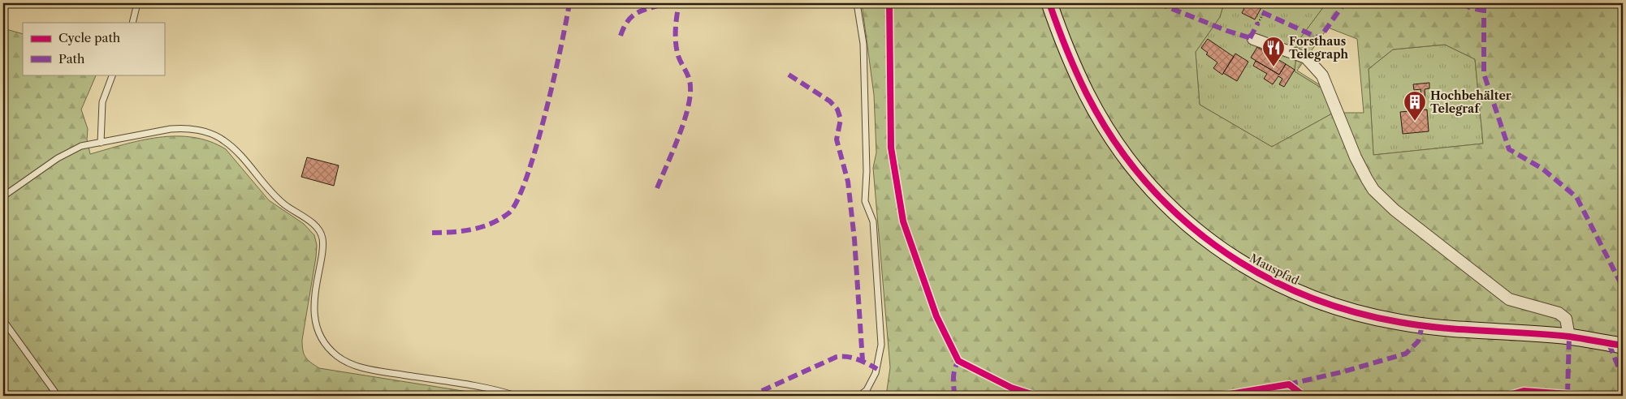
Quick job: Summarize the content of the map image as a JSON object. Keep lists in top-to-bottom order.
{
  "streets": {
    "street": ["Mauspfad"]
  },
  "places": {
    "restaurant": ["Forsthaus Telegraph"],
    "building": ["Hochbehälter Telegraf"]
  },
  "legend": ["Cycle path", "Path"]
}
